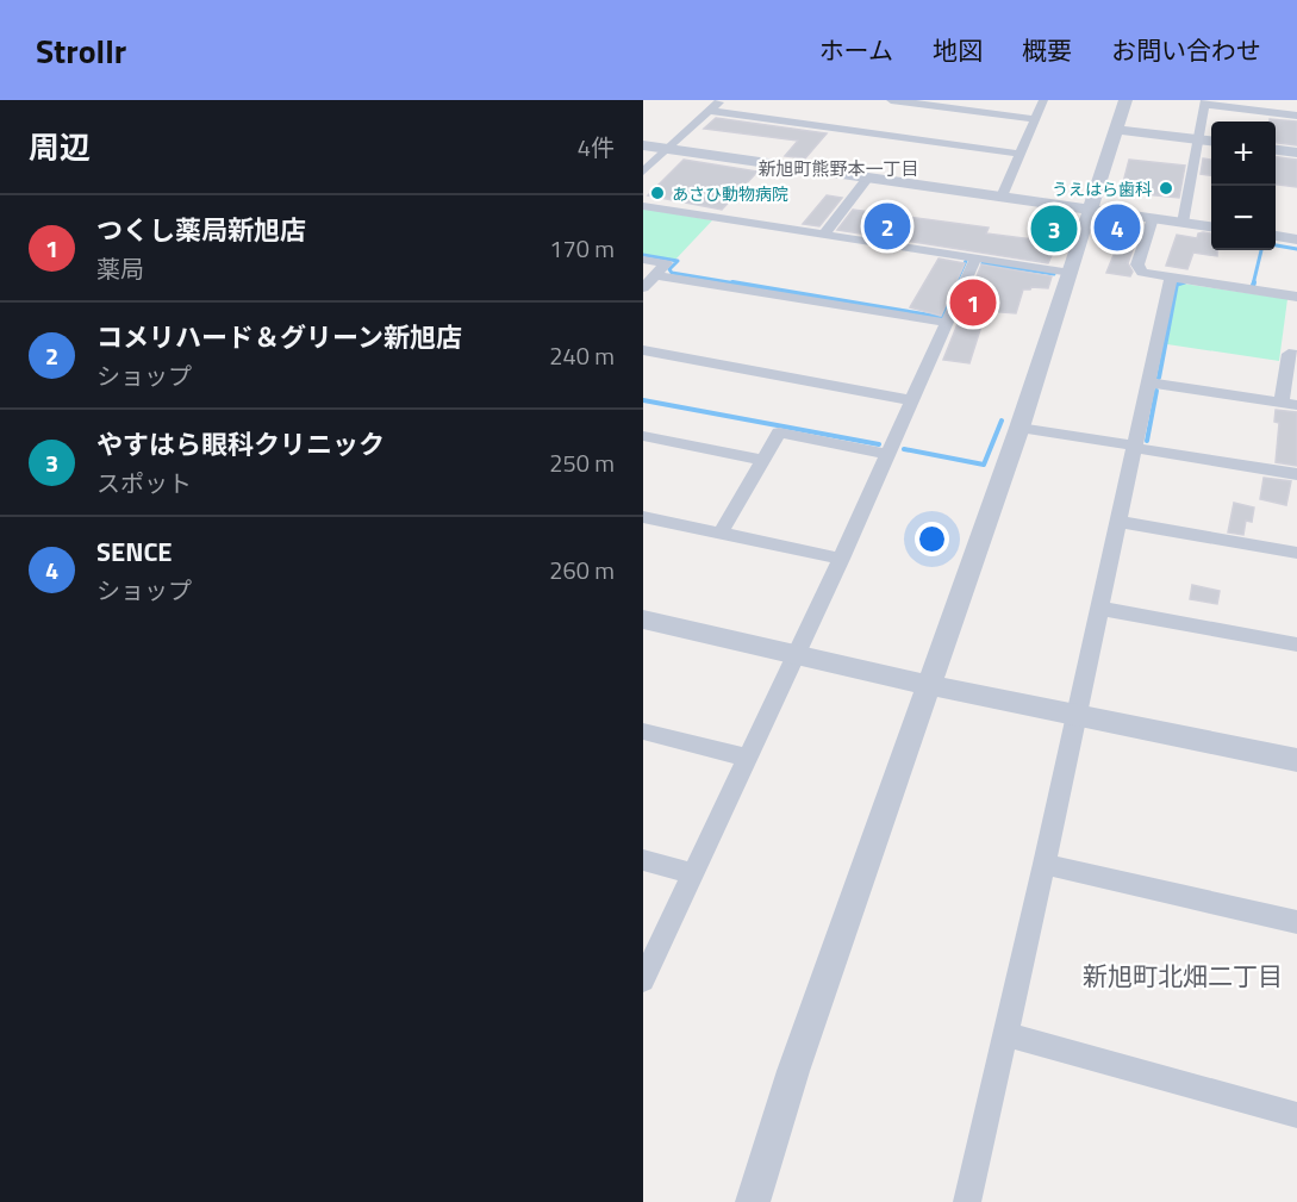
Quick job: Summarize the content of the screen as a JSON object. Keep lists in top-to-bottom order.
{
  "districts": ["新旭町熊野本一丁目", "新旭町北畑二丁目"],
  "places": ["うえはら歯科", "あさひ動物病院"],
  "page": {
    "header": "Strollr",
    "nav": [
      "ホーム",
      "地図",
      "概要",
      "お問い合わせ"
    ],
    "heading": ["周辺", "4件"],
    "map_buttons": ["+", "−"],
    "list": [
      {
        "mark": "1",
        "name": "つくし薬局新旭店",
        "note": "薬局",
        "value": "170 m"
      },
      {
        "mark": "2",
        "name": "コメリハード＆グリーン新旭店",
        "note": "ショップ",
        "value": "240 m"
      },
      {
        "mark": "3",
        "name": "やすはら眼科クリニック",
        "note": "スポット",
        "value": "250 m"
      },
      {
        "mark": "4",
        "name": "SENCE",
        "note": "ショップ",
        "value": "260 m"
      }
    ],
    "pins": [
      "2",
      "4",
      "3",
      "1"
    ]
  }
}
